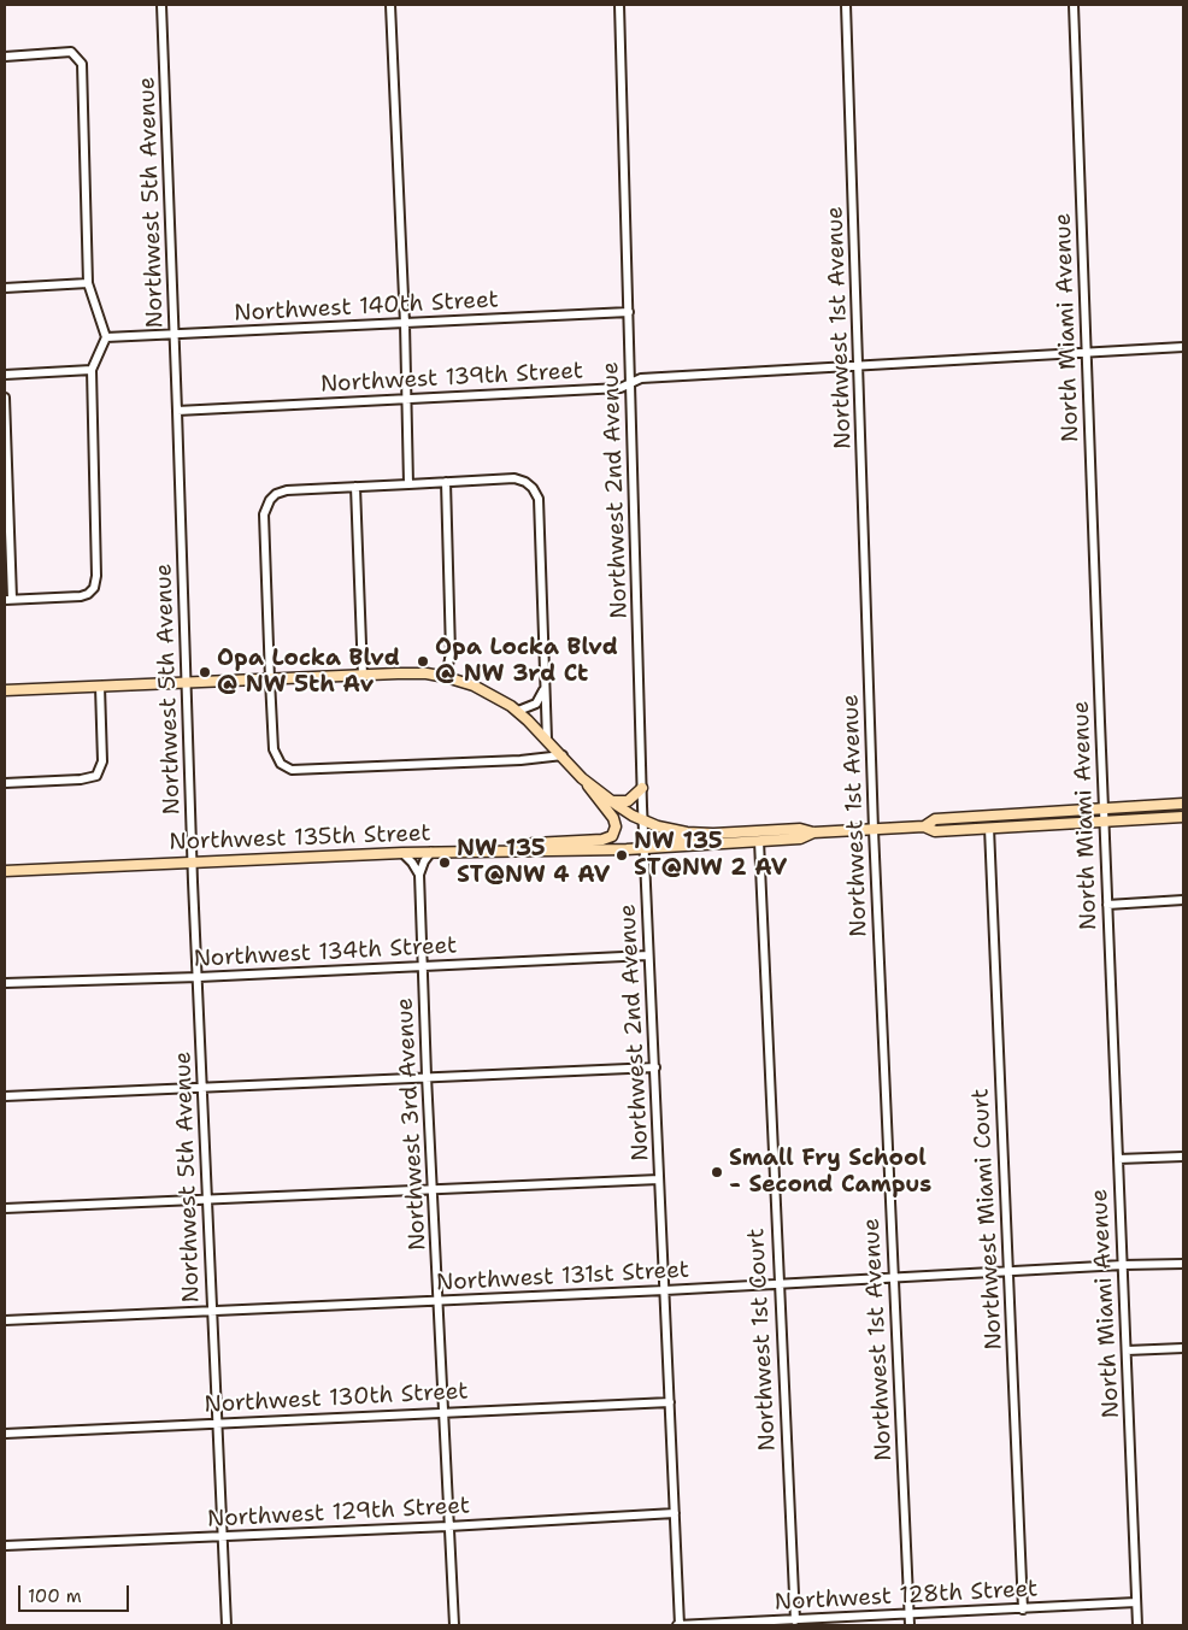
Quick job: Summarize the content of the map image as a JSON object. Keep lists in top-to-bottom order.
{
  "streets": {
    "main road": ["Northwest 135th Street"],
    "street": [
      "Northwest 5th Avenue",
      "Northwest 140th Street",
      "Northwest 1st Avenue",
      "North Miami Avenue",
      "Northwest 139th Street",
      "Northwest 2nd Avenue",
      "Northwest 134th Street",
      "Northwest 3rd Avenue",
      "Northwest Miami Court",
      "Northwest 131st Street",
      "Northwest 1st Court",
      "Northwest 130th Street",
      "Northwest 129th Street",
      "Northwest 128th Street"
    ]
  },
  "crossings": [
    ["Northwest 5th Avenue", "Northwest 140th Street"],
    ["Northwest 5th Avenue", "Northwest 139th Street"],
    ["Northwest 5th Avenue", "Northwest 135th Street"],
    ["Northwest 5th Avenue", "Northwest 134th Street"],
    ["Northwest 5th Avenue", "Northwest 131st Street"],
    ["Northwest 5th Avenue", "Northwest 130th Street"],
    ["Northwest 5th Avenue", "Northwest 129th Street"],
    ["Northwest 140th Street", "Northwest 2nd Avenue"],
    ["Northwest 1st Avenue", "Northwest 139th Street"],
    ["Northwest 1st Avenue", "Northwest 135th Street"],
    ["Northwest 1st Avenue", "Northwest 131st Street"],
    ["Northwest 1st Avenue", "Northwest 128th Street"],
    ["North Miami Avenue", "Northwest 139th Street"],
    ["North Miami Avenue", "Northwest 135th Street"],
    ["North Miami Avenue", "Northwest 131st Street"],
    ["North Miami Avenue", "Northwest 128th Street"],
    ["Northwest 139th Street", "Northwest 2nd Avenue"],
    ["Northwest 2nd Avenue", "Northwest 135th Street"],
    ["Northwest 2nd Avenue", "Northwest 134th Street"],
    ["Northwest 2nd Avenue", "Northwest 131st Street"],
    ["Northwest 2nd Avenue", "Northwest 130th Street"],
    ["Northwest 2nd Avenue", "Northwest 129th Street"],
    ["Northwest 2nd Avenue", "Northwest 128th Street"],
    ["Northwest 135th Street", "Northwest Miami Court"],
    ["Northwest 135th Street", "Northwest 1st Court"],
    ["Northwest 134th Street", "Northwest 3rd Avenue"],
    ["Northwest 3rd Avenue", "Northwest 131st Street"],
    ["Northwest 3rd Avenue", "Northwest 130th Street"],
    ["Northwest 3rd Avenue", "Northwest 129th Street"],
    ["Northwest Miami Court", "Northwest 131st Street"],
    ["Northwest Miami Court", "Northwest 128th Street"],
    ["Northwest 131st Street", "Northwest 1st Court"],
    ["Northwest 1st Court", "Northwest 128th Street"]
  ],
  "places": [
    "Opa Locka Blvd @ NW 3rd Ct",
    "Opa Locka Blvd @ NW 5th Av",
    "NW 135 ST@NW 2 AV",
    "NW 135 ST@NW 4 AV",
    "Small Fry School - Second Campus"
  ],
  "scale_bar": "100 m"
}
